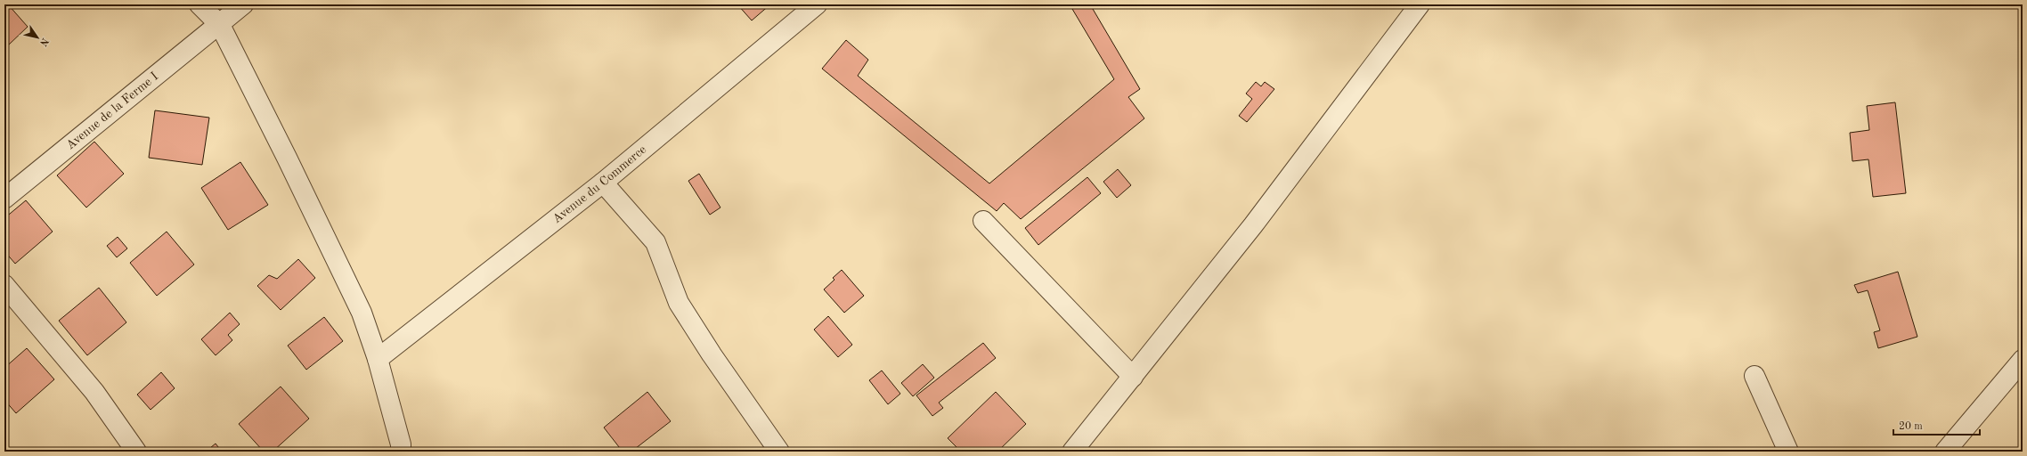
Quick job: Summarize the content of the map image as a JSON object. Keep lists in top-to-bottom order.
{
  "streets": {
    "street": ["Avenue de la Ferme I", "Avenue du Commerce"]
  },
  "scale_bar": "20 m",
  "north": "bottom right"
}
